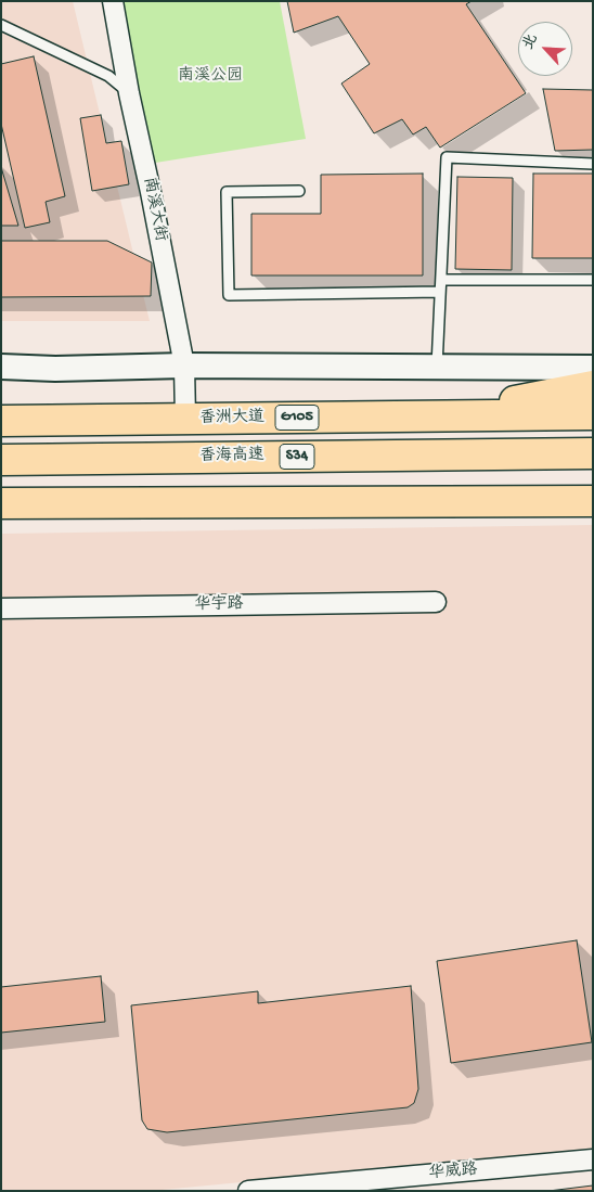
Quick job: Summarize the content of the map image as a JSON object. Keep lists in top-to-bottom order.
{
  "streets": {
    "highway": [
      "G105",
      "香洲大道",
      "香海高速",
      "S34"
    ],
    "street": ["南溪大街", "华宇路", "华威路"]
  },
  "crossings": [
    ["南溪大街", "香洲大道"]
  ],
  "parks": ["南溪公园"],
  "north": "top left"
}
